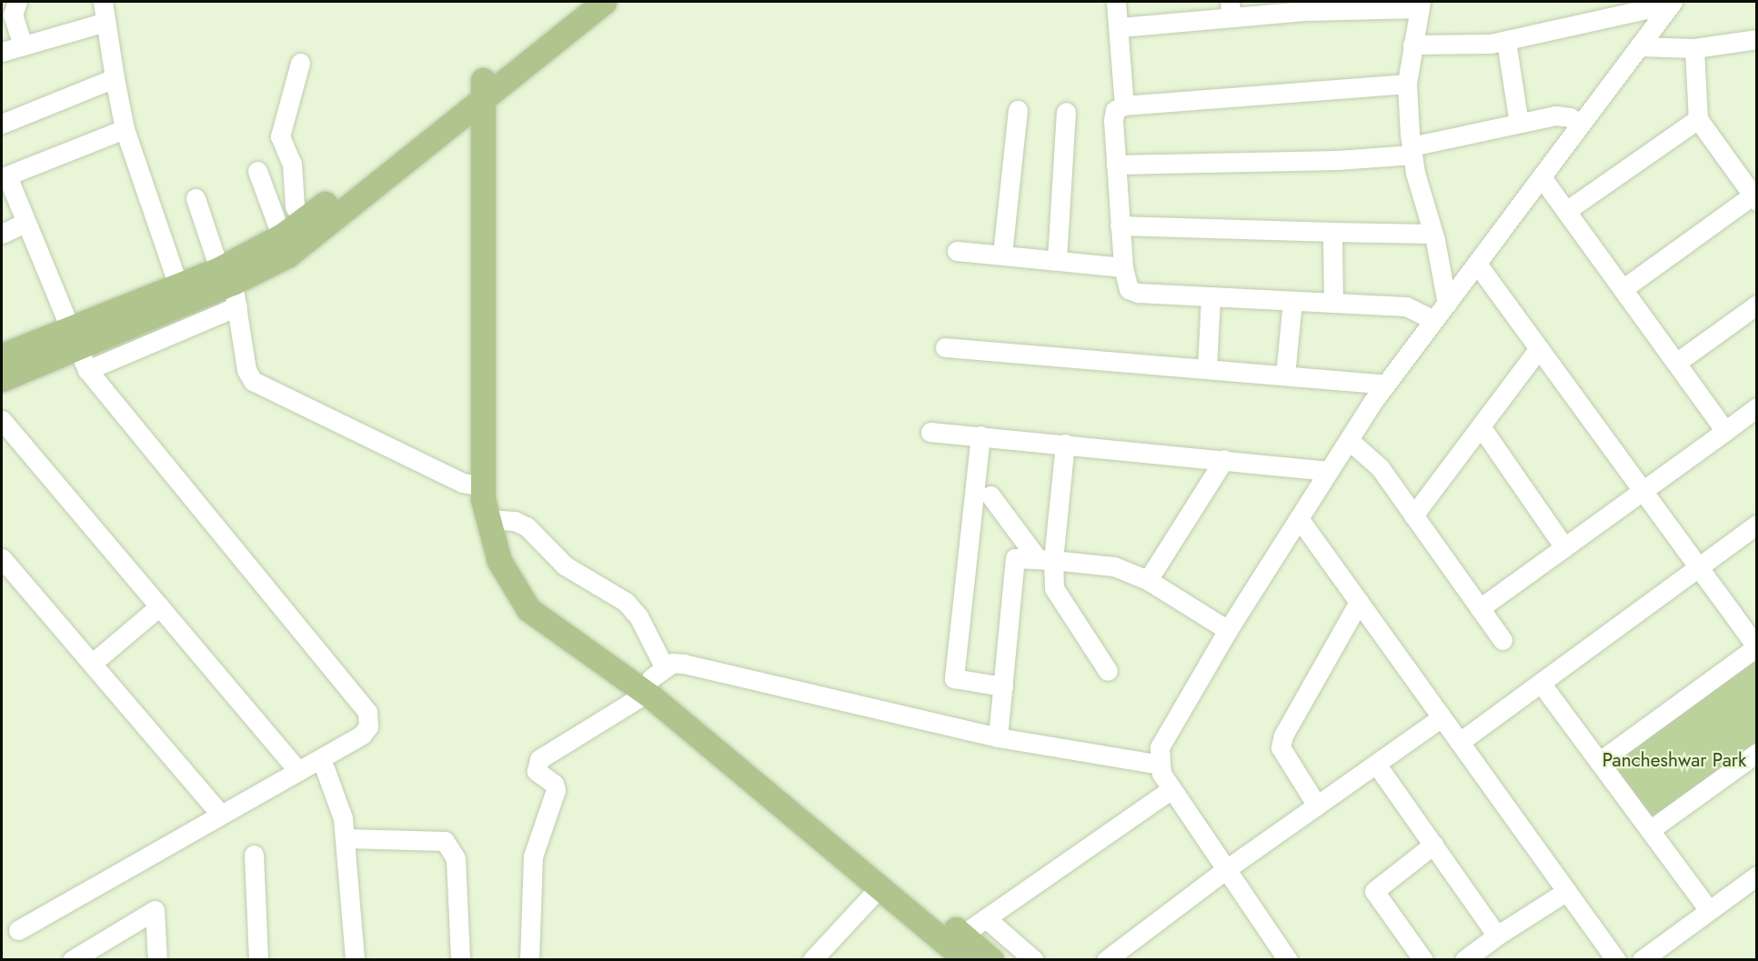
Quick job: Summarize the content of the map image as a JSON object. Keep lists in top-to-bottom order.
{
  "parks": ["Pancheshwar Park"]
}
